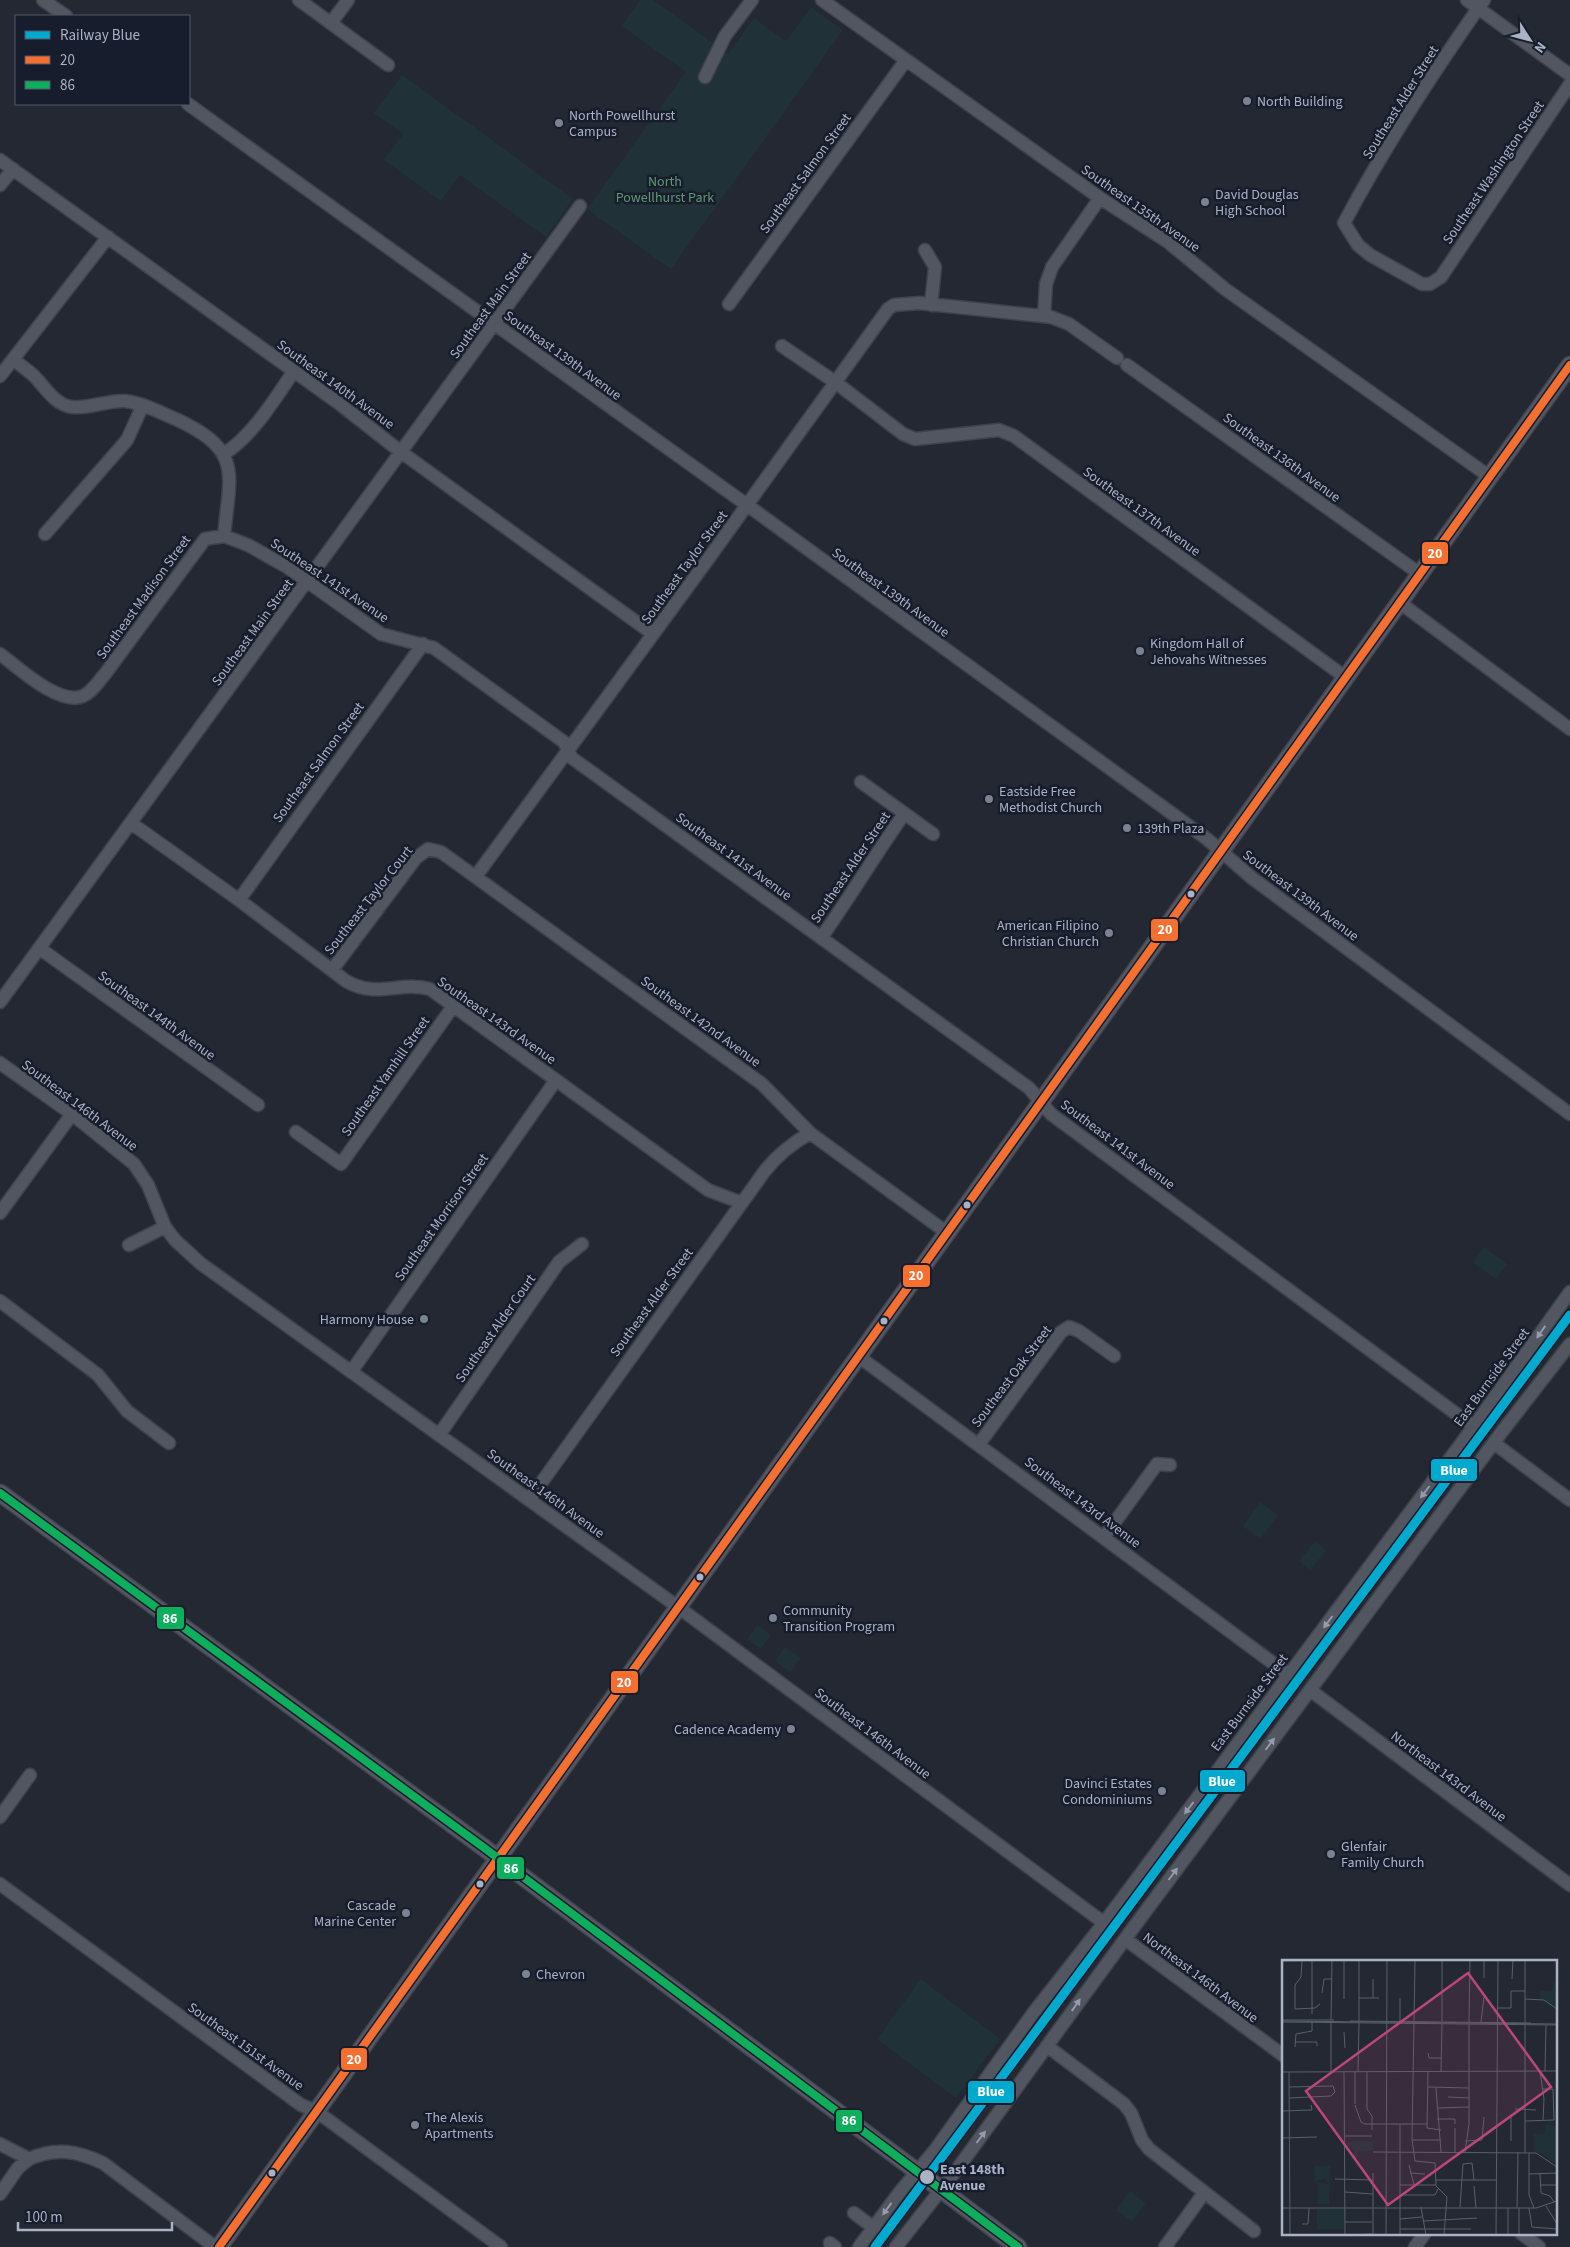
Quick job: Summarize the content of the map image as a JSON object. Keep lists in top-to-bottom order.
{
  "streets": {
    "street": [
      "Southeast Alder Street",
      "Southeast Washington Street",
      "Southeast Salmon Street",
      "Southeast 135th Avenue",
      "Southeast Main Street",
      "Southeast 139th Avenue",
      "Southeast 140th Avenue",
      "Southeast 136th Avenue",
      "Southeast 137th Avenue",
      "Southeast Taylor Street",
      "Southeast 141st Avenue",
      "Southeast Madison Street",
      "Southeast Taylor Court",
      "Southeast 144th Avenue",
      "Southeast 143rd Avenue",
      "Southeast 142nd Avenue",
      "Southeast Yamhill Street",
      "Southeast 146th Avenue",
      "Southeast Morrison Street",
      "Southeast Alder Court",
      "Southeast Oak Street",
      "East Burnside Street",
      "Northeast 143rd Avenue",
      "Northeast 146th Avenue",
      "Southeast 151st Avenue"
    ]
  },
  "crossings": [
    ["Southeast Alder Street", "Southeast Washington Street"],
    ["Southeast Alder Street", "Southeast 141st Avenue"],
    ["Southeast Alder Street", "Southeast 143rd Avenue"],
    ["Southeast Alder Street", "Southeast 142nd Avenue"],
    ["Southeast Alder Street", "Southeast 146th Avenue"],
    ["Southeast Salmon Street", "Southeast 135th Avenue"],
    ["Southeast Salmon Street", "Southeast 141st Avenue"],
    ["Southeast Salmon Street", "Southeast 143rd Avenue"],
    ["Southeast Main Street", "Southeast 139th Avenue"],
    ["Southeast Main Street", "Southeast 140th Avenue"],
    ["Southeast Main Street", "Southeast 141st Avenue"],
    ["Southeast Main Street", "Southeast 144th Avenue"],
    ["Southeast Main Street", "Southeast 143rd Avenue"],
    ["Southeast 139th Avenue", "Southeast Taylor Street"],
    ["Southeast 140th Avenue", "Southeast Taylor Street"],
    ["Southeast 136th Avenue", "Southeast Taylor Street"],
    ["Southeast 137th Avenue", "Southeast Taylor Street"],
    ["Southeast Taylor Street", "Southeast 141st Avenue"],
    ["Southeast Taylor Street", "Southeast 142nd Avenue"],
    ["Southeast 141st Avenue", "Southeast Madison Street"],
    ["Southeast 141st Avenue", "East Burnside Street"],
    ["Southeast Taylor Court", "Southeast 143rd Avenue"],
    ["Southeast Taylor Court", "Southeast 142nd Avenue"],
    ["Southeast 143rd Avenue", "Southeast Yamhill Street"],
    ["Southeast 143rd Avenue", "Southeast Morrison Street"],
    ["Southeast 143rd Avenue", "Southeast Oak Street"],
    ["Southeast 143rd Avenue", "East Burnside Street"],
    ["Southeast 146th Avenue", "Southeast Morrison Street"],
    ["Southeast 146th Avenue", "Southeast Alder Court"],
    ["Southeast 146th Avenue", "East Burnside Street"],
    ["East Burnside Street", "Northeast 143rd Avenue"],
    ["East Burnside Street", "Northeast 146th Avenue"]
  ],
  "parks": ["North Powellhurst Park"],
  "places": [
    "North Building",
    "North Powellhurst Campus",
    "David Douglas High School",
    "Kingdom Hall of Jehovahs Witnesses",
    "Eastside Free Methodist Church",
    "139th Plaza",
    "American Filipino Christian Church",
    "Harmony House",
    "Community Transition Program",
    "Cadence Academy",
    "Davinci Estates Condominiums",
    "Glenfair Family Church",
    "Cascade Marine Center",
    "Chevron",
    "The Alexis Apartments",
    "East 148th Avenue"
  ],
  "lines": ["transit line 20", "rail line Blue", "transit line 86"],
  "legend": ["Railway Blue", "20", "86"],
  "scale_bar": "100 m",
  "north": "bottom right"
}
